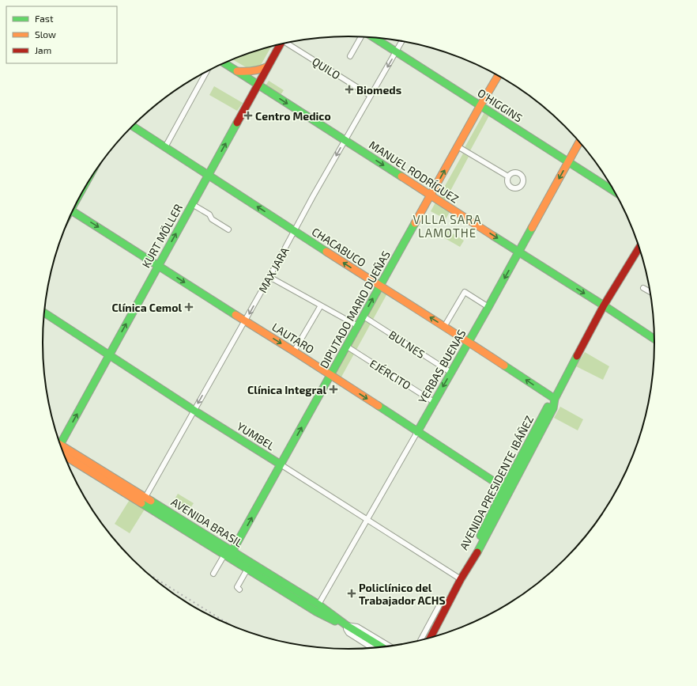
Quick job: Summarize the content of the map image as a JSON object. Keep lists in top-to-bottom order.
{
  "streets": {
    "main road": [
      "O'HIGGINS",
      "MANUEL RODRÍGUEZ",
      "KURT MÖLLER",
      "CHACABUCO",
      "DIPUTADO MARIO DUEÑAS",
      "LAUTARO",
      "YERBAS BUENAS",
      "YUMBEL",
      "AVENIDA PRESIDENTE IBÁÑEZ",
      "AVENIDA BRASIL"
    ],
    "street": [
      "QUILO",
      "MAX JARA",
      "BULNES",
      "EJÉRCITO"
    ]
  },
  "crossings": [
    ["QUILO", "MAX JARA"],
    ["O'HIGGINS", "MAX JARA"],
    ["O'HIGGINS", "DIPUTADO MARIO DUEÑAS"],
    ["O'HIGGINS", "YERBAS BUENAS"],
    ["MANUEL RODRÍGUEZ", "KURT MÖLLER"],
    ["MANUEL RODRÍGUEZ", "MAX JARA"],
    ["MANUEL RODRÍGUEZ", "DIPUTADO MARIO DUEÑAS"],
    ["MANUEL RODRÍGUEZ", "YERBAS BUENAS"],
    ["MANUEL RODRÍGUEZ", "AVENIDA PRESIDENTE IBÁÑEZ"],
    ["KURT MÖLLER", "CHACABUCO"],
    ["KURT MÖLLER", "LAUTARO"],
    ["KURT MÖLLER", "YUMBEL"],
    ["CHACABUCO", "MAX JARA"],
    ["CHACABUCO", "DIPUTADO MARIO DUEÑAS"],
    ["CHACABUCO", "YERBAS BUENAS"],
    ["CHACABUCO", "AVENIDA PRESIDENTE IBÁÑEZ"],
    ["MAX JARA", "LAUTARO"],
    ["MAX JARA", "YUMBEL"],
    ["MAX JARA", "AVENIDA BRASIL"],
    ["DIPUTADO MARIO DUEÑAS", "LAUTARO"],
    ["DIPUTADO MARIO DUEÑAS", "BULNES"],
    ["DIPUTADO MARIO DUEÑAS", "EJÉRCITO"],
    ["DIPUTADO MARIO DUEÑAS", "YUMBEL"],
    ["DIPUTADO MARIO DUEÑAS", "AVENIDA BRASIL"],
    ["LAUTARO", "YERBAS BUENAS"],
    ["LAUTARO", "AVENIDA PRESIDENTE IBÁÑEZ"],
    ["BULNES", "YERBAS BUENAS"],
    ["YERBAS BUENAS", "EJÉRCITO"],
    ["YERBAS BUENAS", "YUMBEL"],
    ["YERBAS BUENAS", "AVENIDA BRASIL"],
    ["YUMBEL", "AVENIDA PRESIDENTE IBÁÑEZ"]
  ],
  "one_way": [
    "MANUEL RODRÍGUEZ",
    "KURT MÖLLER",
    "CHACABUCO",
    "MAX JARA",
    "DIPUTADO MARIO DUEÑAS",
    "LAUTARO",
    "YERBAS BUENAS"
  ],
  "districts": ["VILLA SARA LAMOTHE"],
  "places": {
    "health": [
      "Biomeds",
      "Centro Medico",
      "Clínica Cemol",
      "Clínica Integral",
      "Policlínico del Trabajador ACHS"
    ]
  },
  "legend": ["Fast", "Slow", "Jam"]
}
